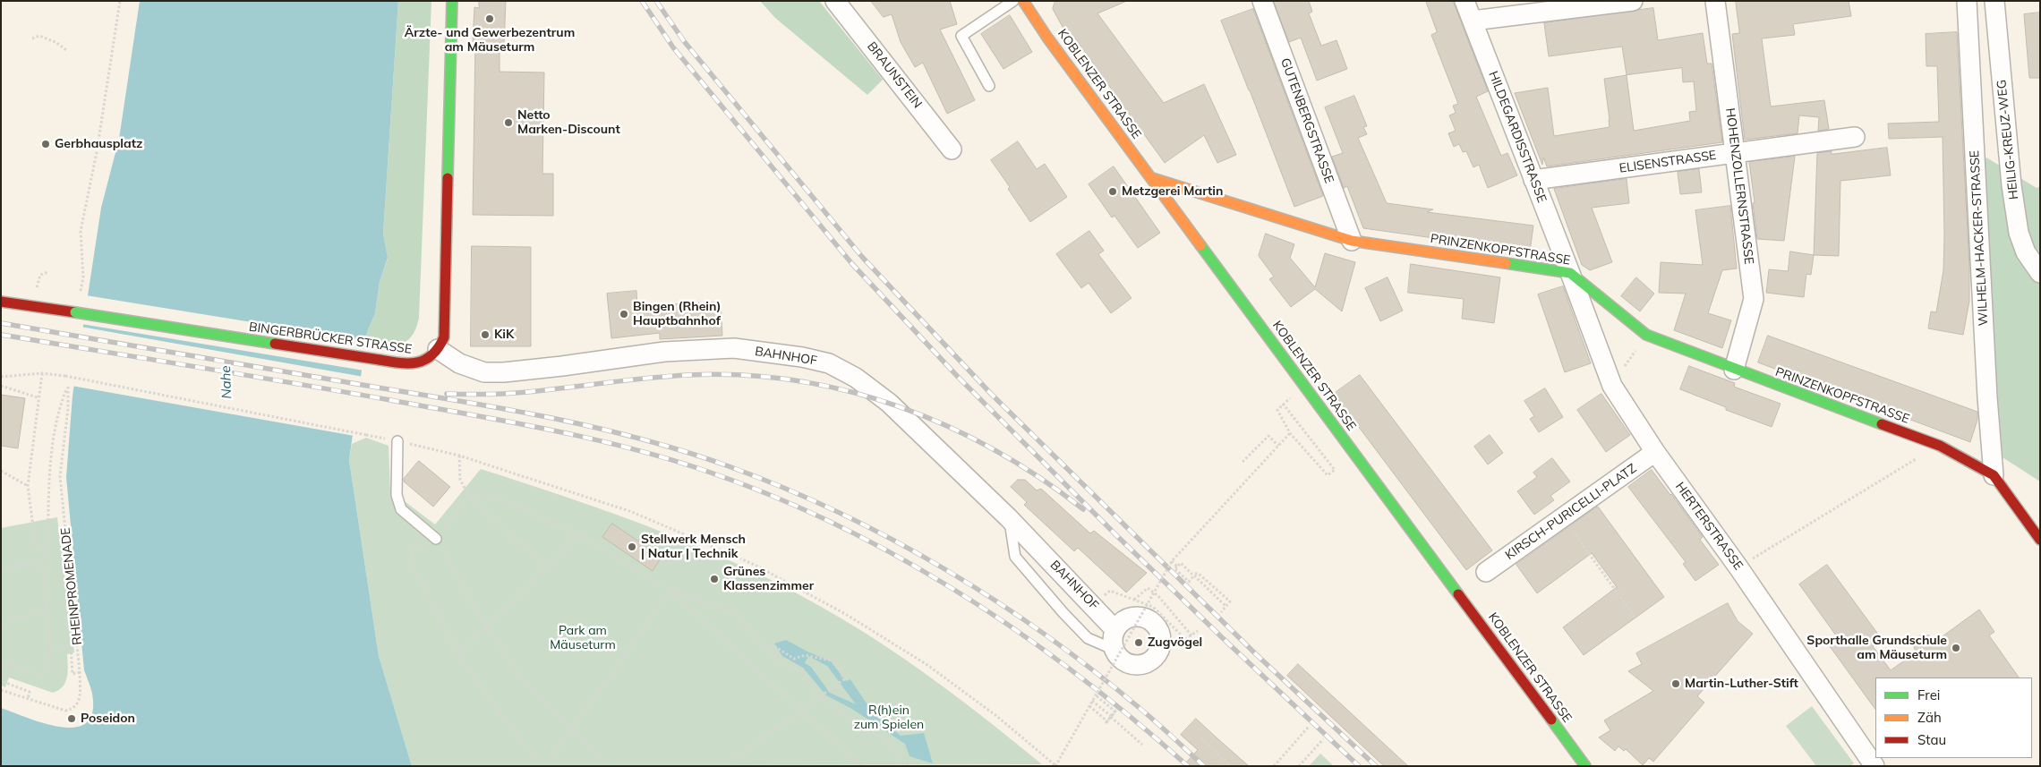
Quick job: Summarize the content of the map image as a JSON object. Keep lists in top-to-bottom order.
{
  "streets": {
    "main road": ["KOBLENZER STRASSE", "PRINZENKOPFSTRASSE", "BINGERBRÜCKER STRASSE"],
    "street": [
      "BRAUNSTEIN",
      "GUTENBERGSTRASSE",
      "HILDEGARDISSTRASSE",
      "HEILIG-KREUZ-WEG",
      "ELISENSTRASSE",
      "HOHENZOLLERNSTRASSE",
      "WILHELM-HACKER-STRASSE",
      "BAHNHOF",
      "KIRSCH-PURICELLI-PLATZ",
      "HERTERSTRASSE"
    ],
    "path": ["RHEINPROMENADE"]
  },
  "crossings": [
    ["KOBLENZER STRASSE", "PRINZENKOPFSTRASSE"],
    ["GUTENBERGSTRASSE", "PRINZENKOPFSTRASSE"],
    ["HILDEGARDISSTRASSE", "ELISENSTRASSE"],
    ["HILDEGARDISSTRASSE", "PRINZENKOPFSTRASSE"],
    ["HILDEGARDISSTRASSE", "HERTERSTRASSE"],
    ["ELISENSTRASSE", "HOHENZOLLERNSTRASSE"],
    ["HOHENZOLLERNSTRASSE", "PRINZENKOPFSTRASSE"],
    ["WILHELM-HACKER-STRASSE", "PRINZENKOPFSTRASSE"],
    ["PRINZENKOPFSTRASSE", "HERTERSTRASSE"],
    ["BINGERBRÜCKER STRASSE", "BAHNHOF"],
    ["KIRSCH-PURICELLI-PLATZ", "HERTERSTRASSE"]
  ],
  "water": ["Nahe"],
  "parks": ["Park am Mäuseturm", "R(h)ein zum Spielen"],
  "places": [
    "Ärzte- und Gewerbezentrum am Mäuseturm",
    "Netto Marken-Discount",
    "Gerbhausplatz",
    "Metzgerei Martin",
    "Bingen (Rhein) Hauptbahnhof",
    "KiK",
    "Stellwerk Mensch | Natur | Technik",
    "Grünes Klassenzimmer",
    "Zugvögel",
    "Sporthalle Grundschule am Mäuseturm",
    "Martin-Luther-Stift",
    "Poseidon"
  ],
  "legend": ["Frei", "Zäh", "Stau"]
}
